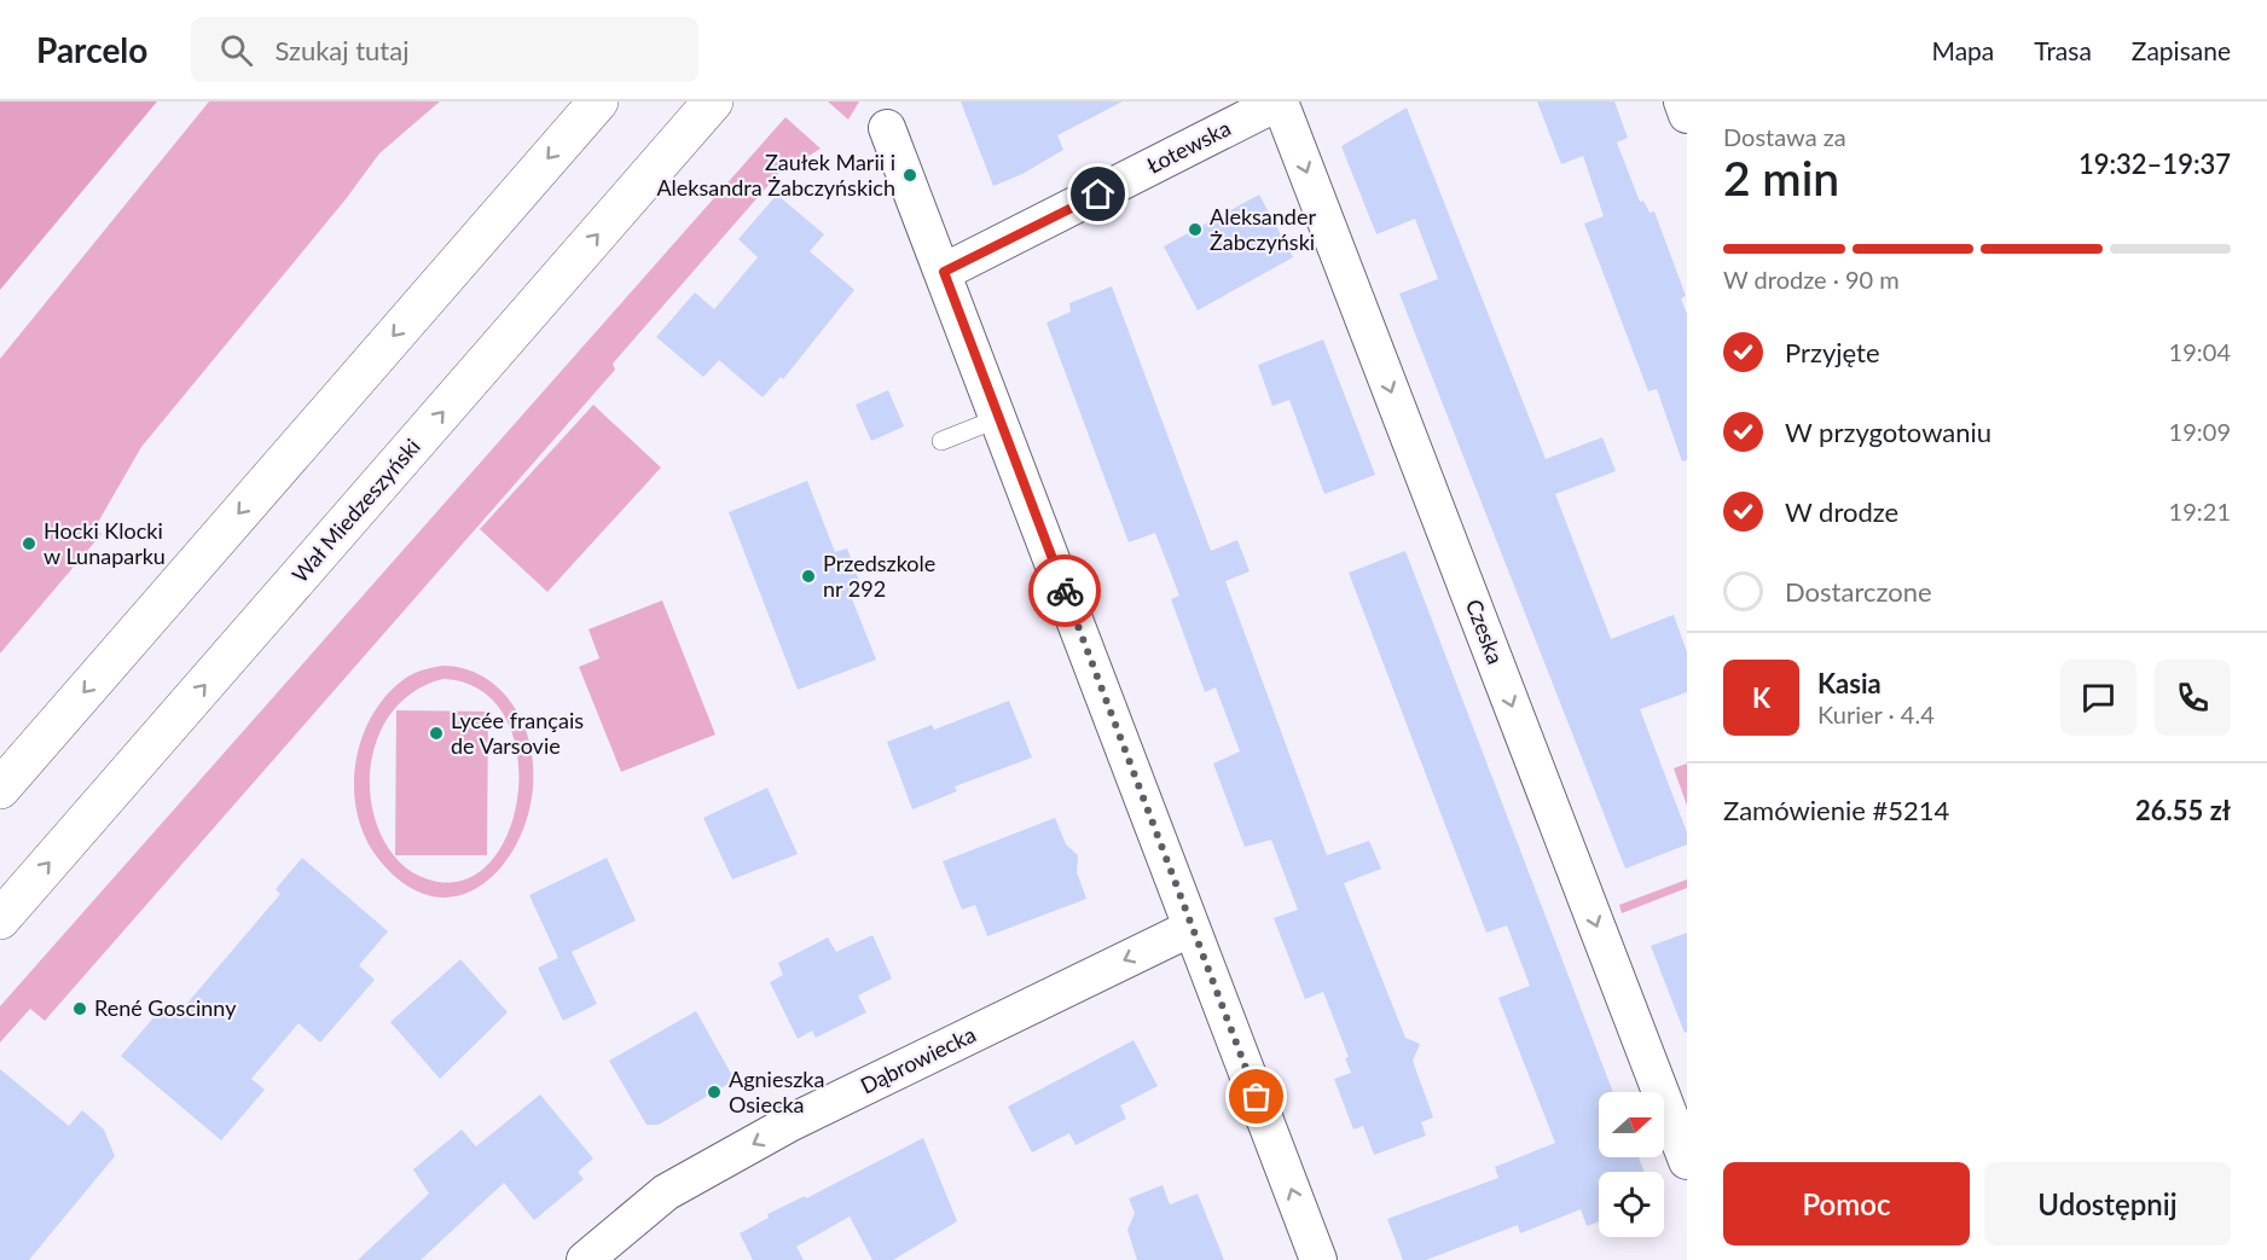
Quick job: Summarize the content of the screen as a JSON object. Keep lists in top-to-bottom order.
{
  "streets": {
    "main road": ["Wał Miedzeszyński"],
    "street": ["Łotewska", "Czeska", "Dąbrowiecka"]
  },
  "crossings": [
    ["Łotewska", "Czeska"]
  ],
  "one_way": ["Czeska", "Dąbrowiecka"],
  "places": [
    "Zaułek Marii i Aleksandra Żabczyńskich",
    "Aleksander Żabczyński",
    "Hocki Klocki w Lunaparku",
    "Przedszkole nr 292",
    "Lycée français de Varsovie",
    "René Goscinny",
    "Agnieszka Osiecka"
  ],
  "north": "right",
  "page": {
    "header": "Parcelo",
    "search": "Szukaj tutaj",
    "nav": ["Mapa", "Trasa", "Zapisane"],
    "heading": ["2 min", "Dostawa za", "19:32–19:37"],
    "panel": [
      "Kasia",
      "Kurier · 4.4",
      "Zamówienie #5214",
      "26.55 zł"
    ],
    "bar": "W drodze · 90 m",
    "list": [
      ["Przyjęte", "19:04"],
      ["W przygotowaniu", "19:09"],
      ["W drodze", "19:21"],
      "Dostarczone"
    ],
    "round": "K",
    "buttons": ["Pomoc", "Udostępnij"]
  }
}
